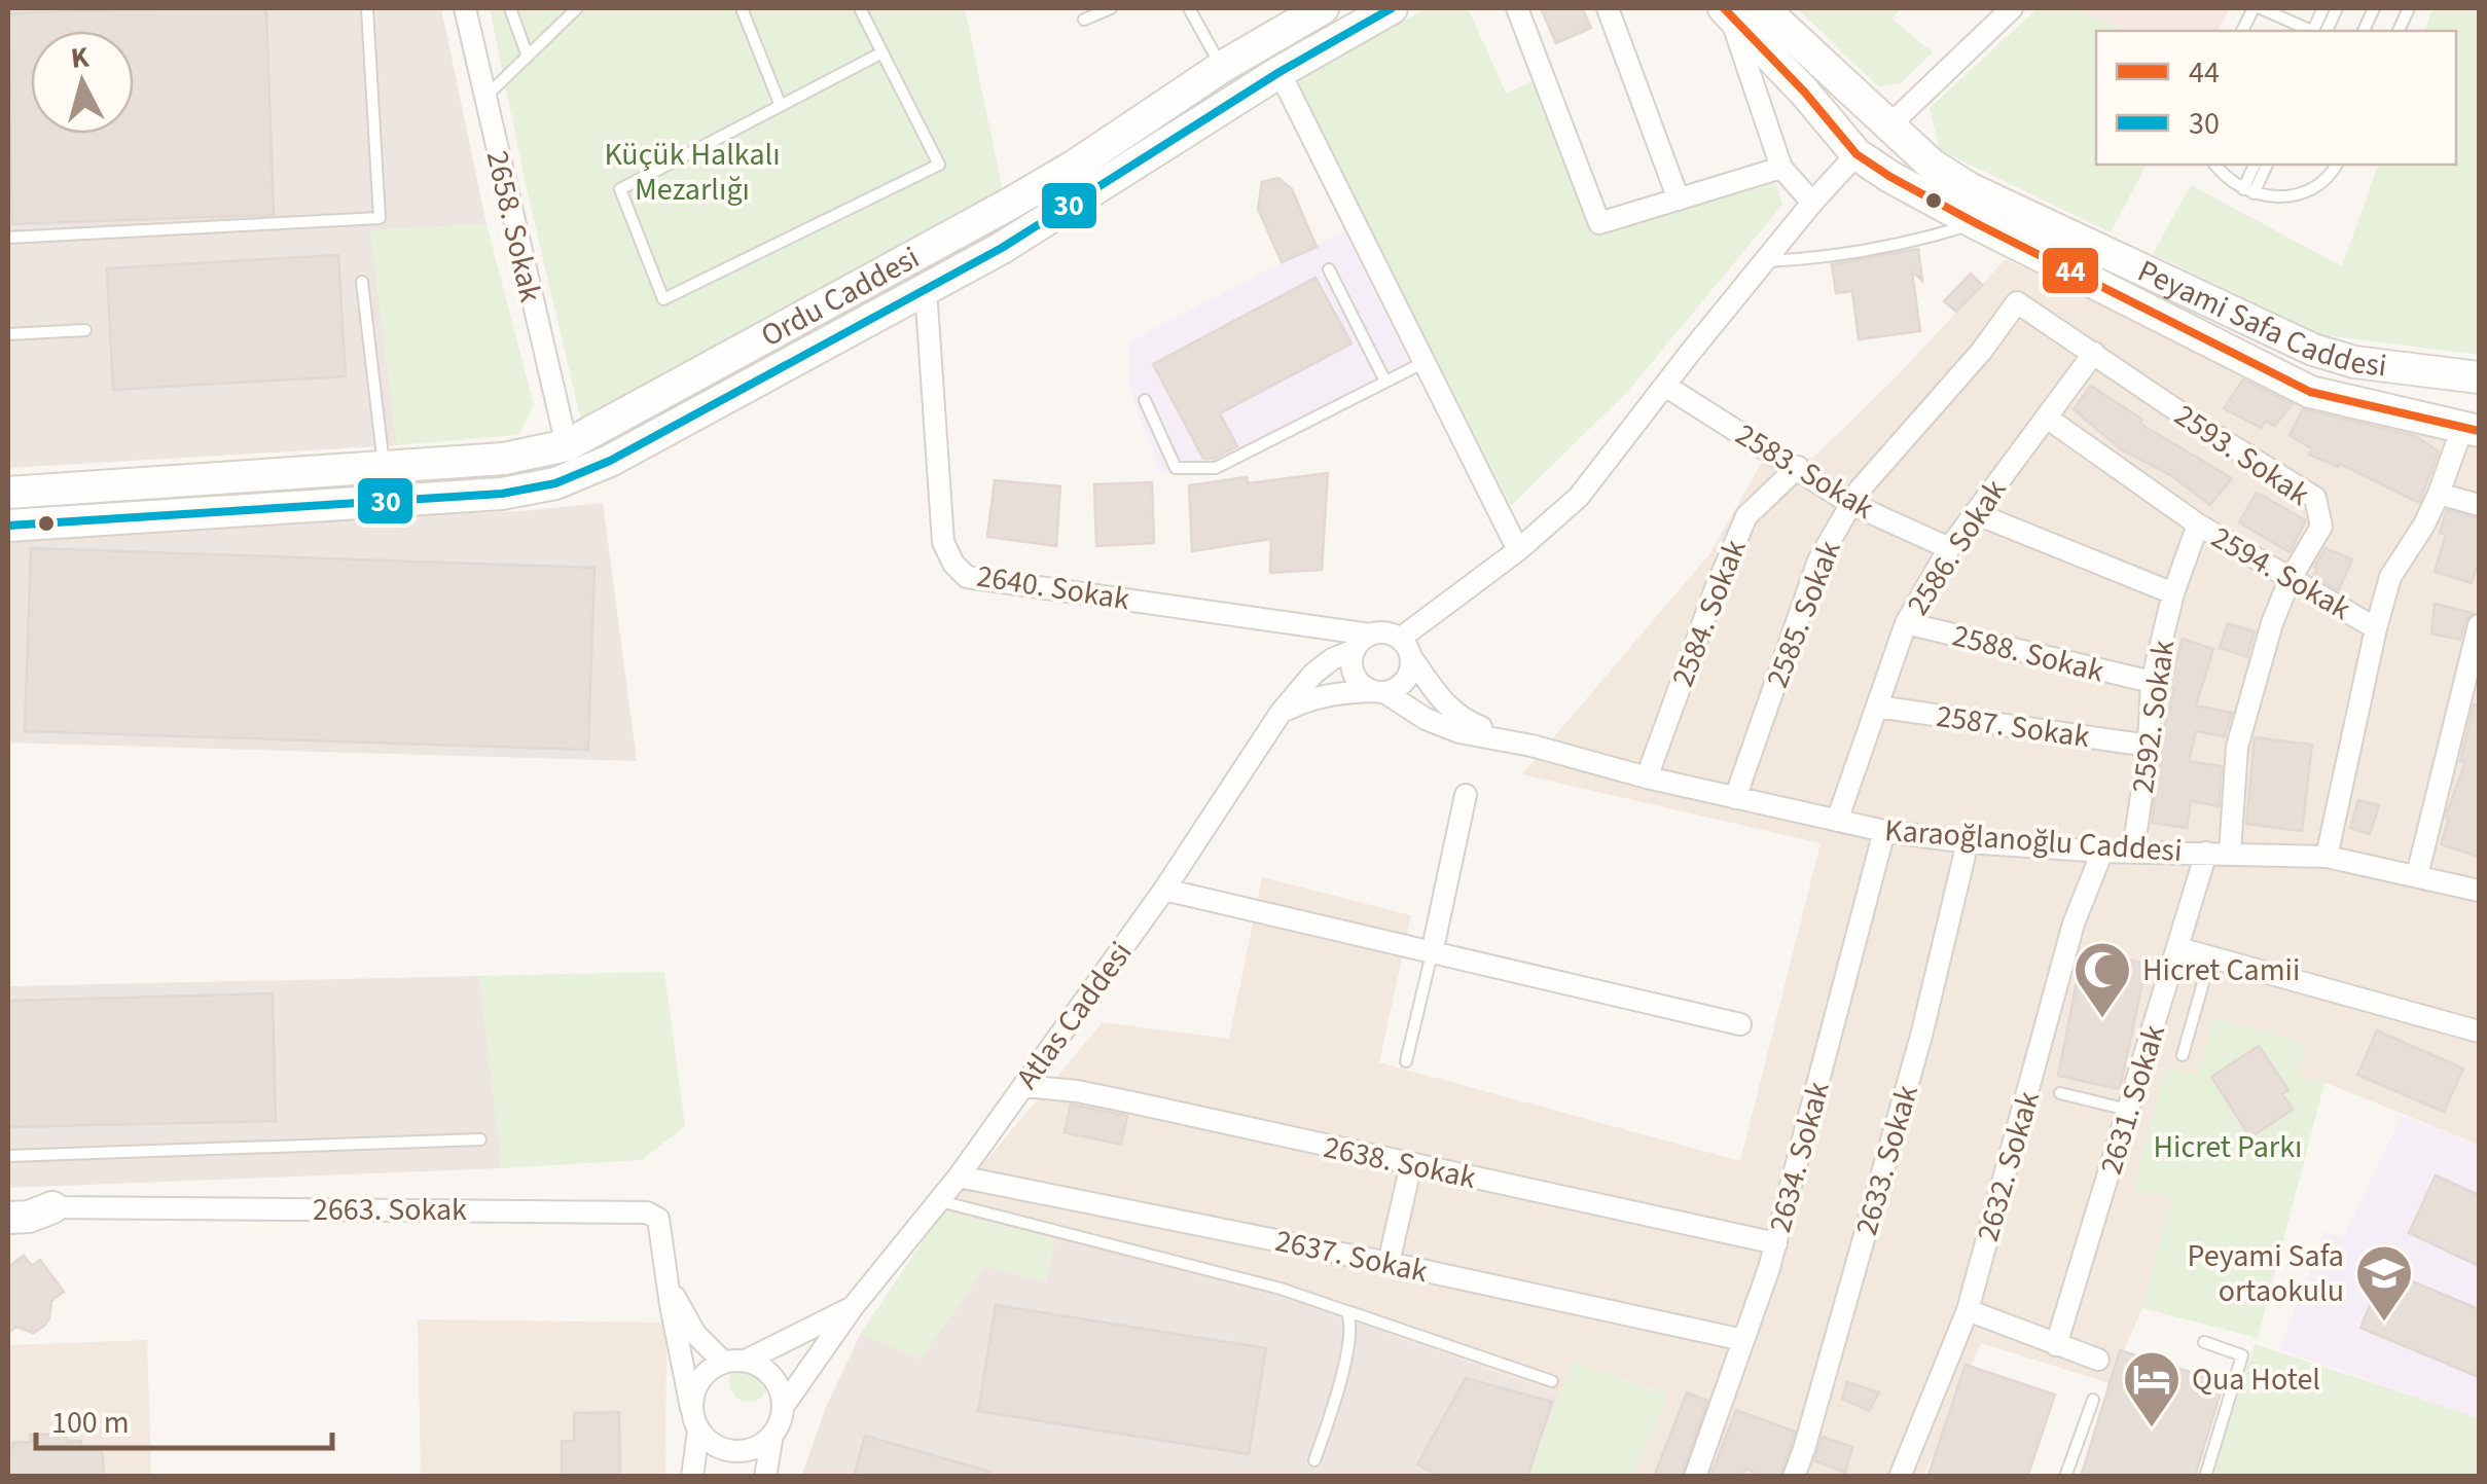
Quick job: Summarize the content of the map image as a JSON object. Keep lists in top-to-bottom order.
{
  "streets": {
    "main road": ["Ordu Caddesi", "Peyami Safa Caddesi"],
    "street": [
      "2658. Sokak",
      "2593. Sokak",
      "2583. Sokak",
      "2586. Sokak",
      "2594. Sokak",
      "2640. Sokak",
      "2584. Sokak",
      "2585. Sokak",
      "2588. Sokak",
      "2592. Sokak",
      "2587. Sokak",
      "Karaoğlanoğlu Caddesi",
      "Atlas Caddesi",
      "2631. Sokak",
      "2634. Sokak",
      "2633. Sokak",
      "2638. Sokak",
      "2632. Sokak",
      "2663. Sokak",
      "2637. Sokak"
    ]
  },
  "crossings": [
    ["2658. Sokak", "Ordu Caddesi"],
    ["Ordu Caddesi", "2640. Sokak"],
    ["2593. Sokak", "2586. Sokak"],
    ["2593. Sokak", "2594. Sokak"],
    ["2593. Sokak", "2585. Sokak"],
    ["2593. Sokak", "Karaoğlanoğlu Caddesi"],
    ["2583. Sokak", "2586. Sokak"],
    ["2583. Sokak", "2584. Sokak"],
    ["2583. Sokak", "2585. Sokak"],
    ["2586. Sokak", "2594. Sokak"],
    ["2586. Sokak", "2588. Sokak"],
    ["2586. Sokak", "2587. Sokak"],
    ["2586. Sokak", "Karaoğlanoğlu Caddesi"],
    ["2594. Sokak", "2592. Sokak"],
    ["2594. Sokak", "Karaoğlanoğlu Caddesi"],
    ["2640. Sokak", "Atlas Caddesi"],
    ["2584. Sokak", "Karaoğlanoğlu Caddesi"],
    ["2585. Sokak", "Karaoğlanoğlu Caddesi"],
    ["2588. Sokak", "2592. Sokak"],
    ["2592. Sokak", "2587. Sokak"],
    ["2592. Sokak", "Karaoğlanoğlu Caddesi"],
    ["Karaoğlanoğlu Caddesi", "2631. Sokak"],
    ["Karaoğlanoğlu Caddesi", "2634. Sokak"],
    ["Karaoğlanoğlu Caddesi", "2633. Sokak"],
    ["Karaoğlanoğlu Caddesi", "2632. Sokak"],
    ["Atlas Caddesi", "2638. Sokak"],
    ["Atlas Caddesi", "2637. Sokak"],
    ["2634. Sokak", "2638. Sokak"],
    ["2634. Sokak", "2637. Sokak"]
  ],
  "parks": ["Küçük Halkalı Mezarlığı", "Hicret Parkı"],
  "places": {
    "mosque": ["Hicret Camii"],
    "school or university": ["Peyami Safa ortaokulu"],
    "hotel": ["Qua Hotel"]
  },
  "lines": ["transit line 44", "transit line 30"],
  "legend": ["44", "30"],
  "scale_bar": "100 m",
  "north": "top"
}
